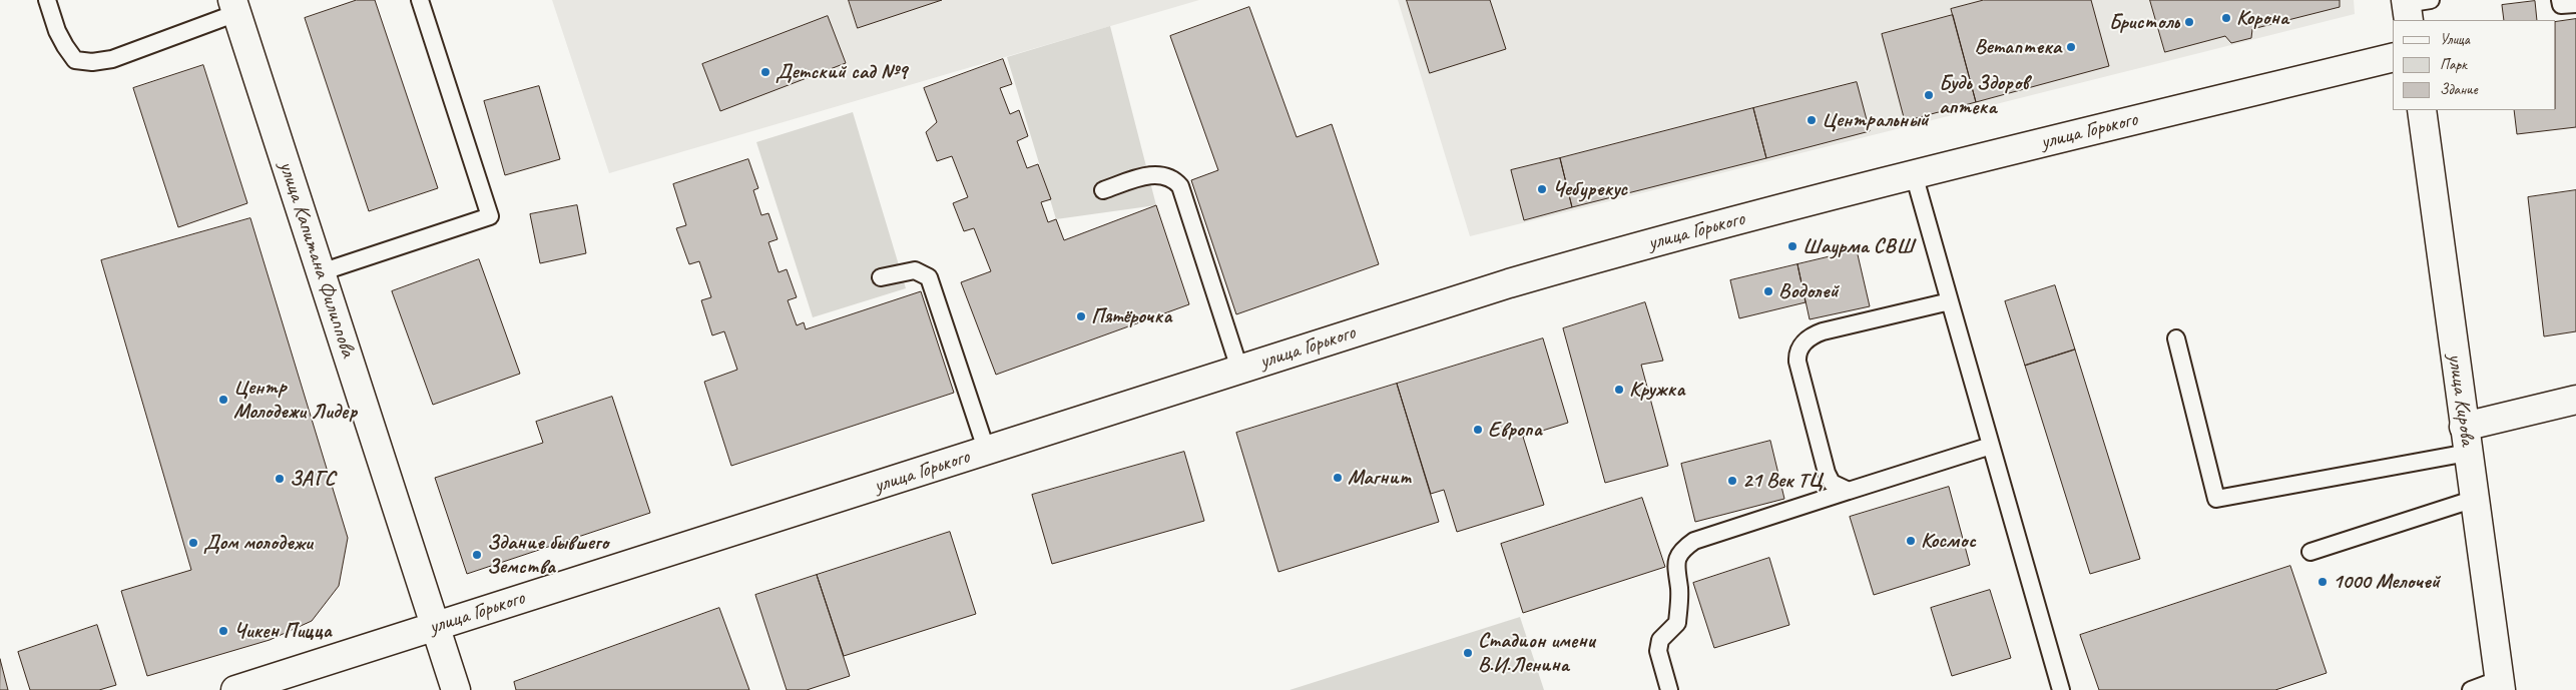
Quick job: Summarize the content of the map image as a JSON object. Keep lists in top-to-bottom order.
{
  "streets": {
    "street": ["улица Горького", "улица Капитана Филиппова", "улица Кирова"]
  },
  "crossings": [
    ["улица Горького", "улица Капитана Филиппова"]
  ],
  "places": [
    "Корона",
    "Бристоль",
    "Ветаптека",
    "Детский сад №9",
    "Будь Здоров аптека",
    "Центральный",
    "Чебурекус",
    "Шаурма СВШ",
    "Водолей",
    "Пятёрочка",
    "Кружка",
    "Центр Молодежи Лидер",
    "Европа",
    "Магнит",
    "ЗАГС",
    "21 Век ТЦ",
    "Космос",
    "Дом молодежи",
    "Здание бывшего Земства",
    "1000 Мелочей",
    "Чикен Пицца",
    "Стадион имени В.И.Ленина"
  ],
  "legend": ["Улица", "Парк", "Здание"]
}
